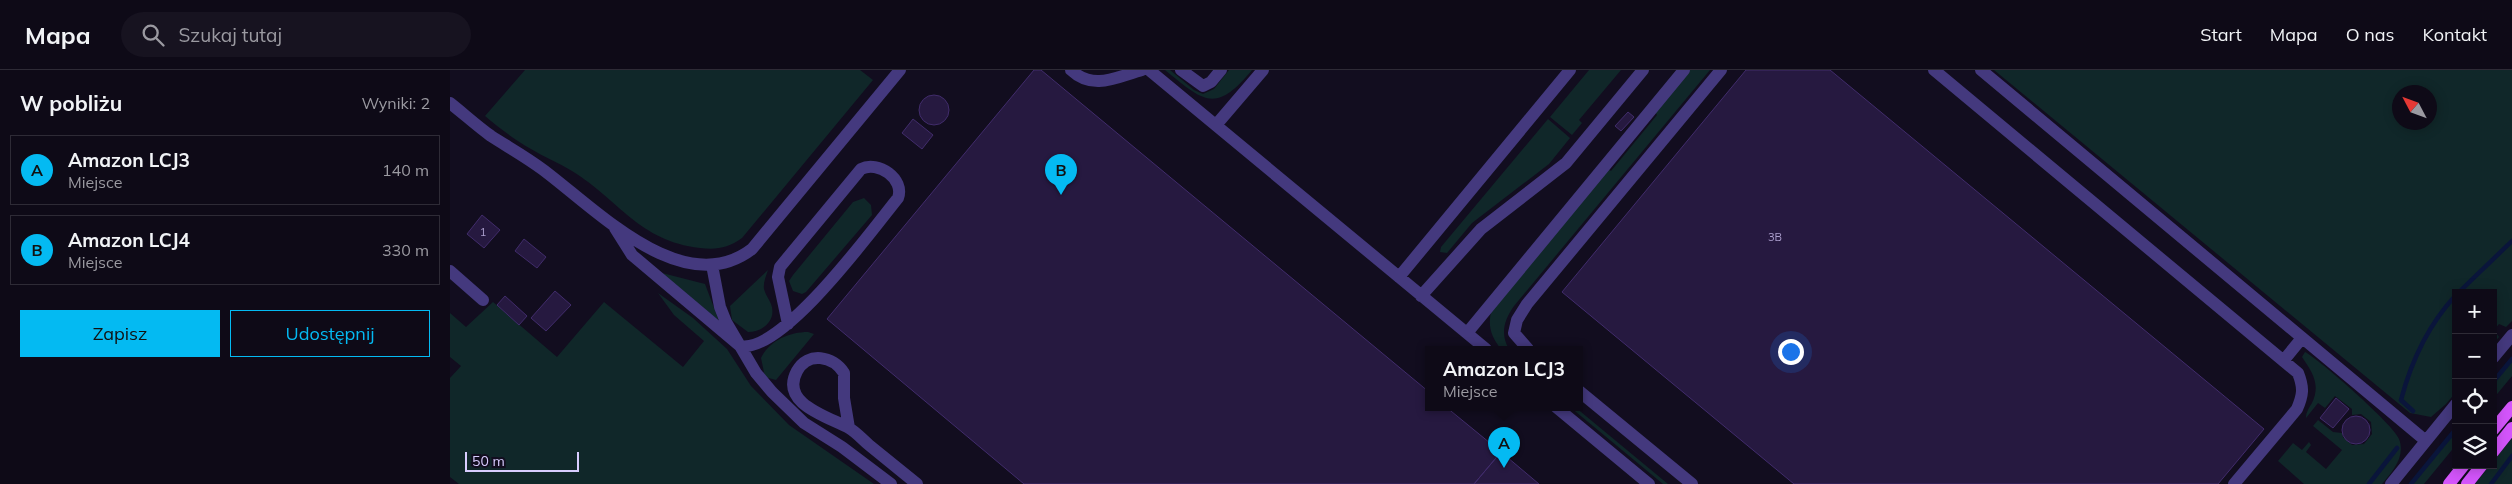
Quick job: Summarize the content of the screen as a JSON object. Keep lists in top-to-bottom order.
{
  "house_numbers": ["1", "3B"],
  "scale_bar": "50 m",
  "north": "top left",
  "page": {
    "header": "Mapa",
    "search": "Szukaj tutaj",
    "nav": [
      "Start",
      "Mapa",
      "O nas",
      "Kontakt"
    ],
    "heading": ["W pobliżu", "Wyniki: 2"],
    "list": [
      {
        "mark": "A",
        "name": "Amazon LCJ3",
        "note": "Miejsce",
        "value": "140 m"
      },
      {
        "mark": "B",
        "name": "Amazon LCJ4",
        "note": "Miejsce",
        "value": "330 m"
      }
    ],
    "pins": ["B", "A"],
    "map_buttons": ["+", "−"],
    "buttons": ["Zapisz", "Udostępnij"],
    "popup": ["Amazon LCJ3", "Miejsce"],
    "scale": "50 m"
  }
}
